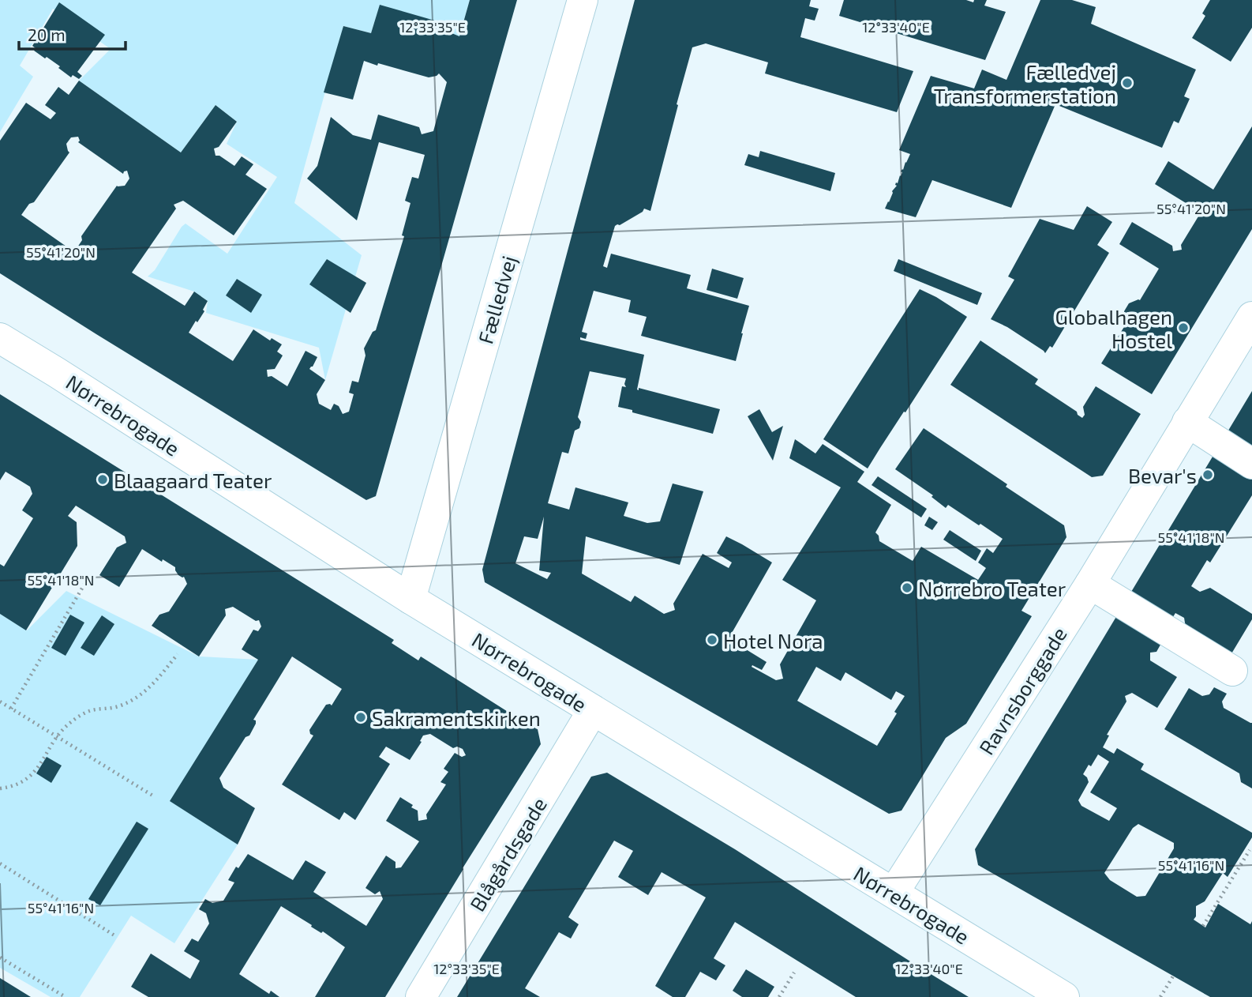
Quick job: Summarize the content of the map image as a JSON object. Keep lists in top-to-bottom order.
{
  "streets": {
    "street": [
      "Fælledvej",
      "Nørrebrogade",
      "Ravnsborggade",
      "Blågårdsgade"
    ]
  },
  "crossings": [
    ["Fælledvej", "Nørrebrogade"],
    ["Nørrebrogade", "Ravnsborggade"],
    ["Nørrebrogade", "Blågårdsgade"]
  ],
  "places": [
    "Fælledvej Transformerstation",
    "Globalhagen Hostel",
    "Bevar's",
    "Blaagaard Teater",
    "Nørrebro Teater",
    "Hotel Nora",
    "Sakramentskirken"
  ],
  "scale_bar": "20 m",
  "coordinates": [
    "12°33'35\"E",
    "12°33'40\"E",
    "55°41'20\"N",
    "55°41'18\"N",
    "55°41'16\"N"
  ]
}
